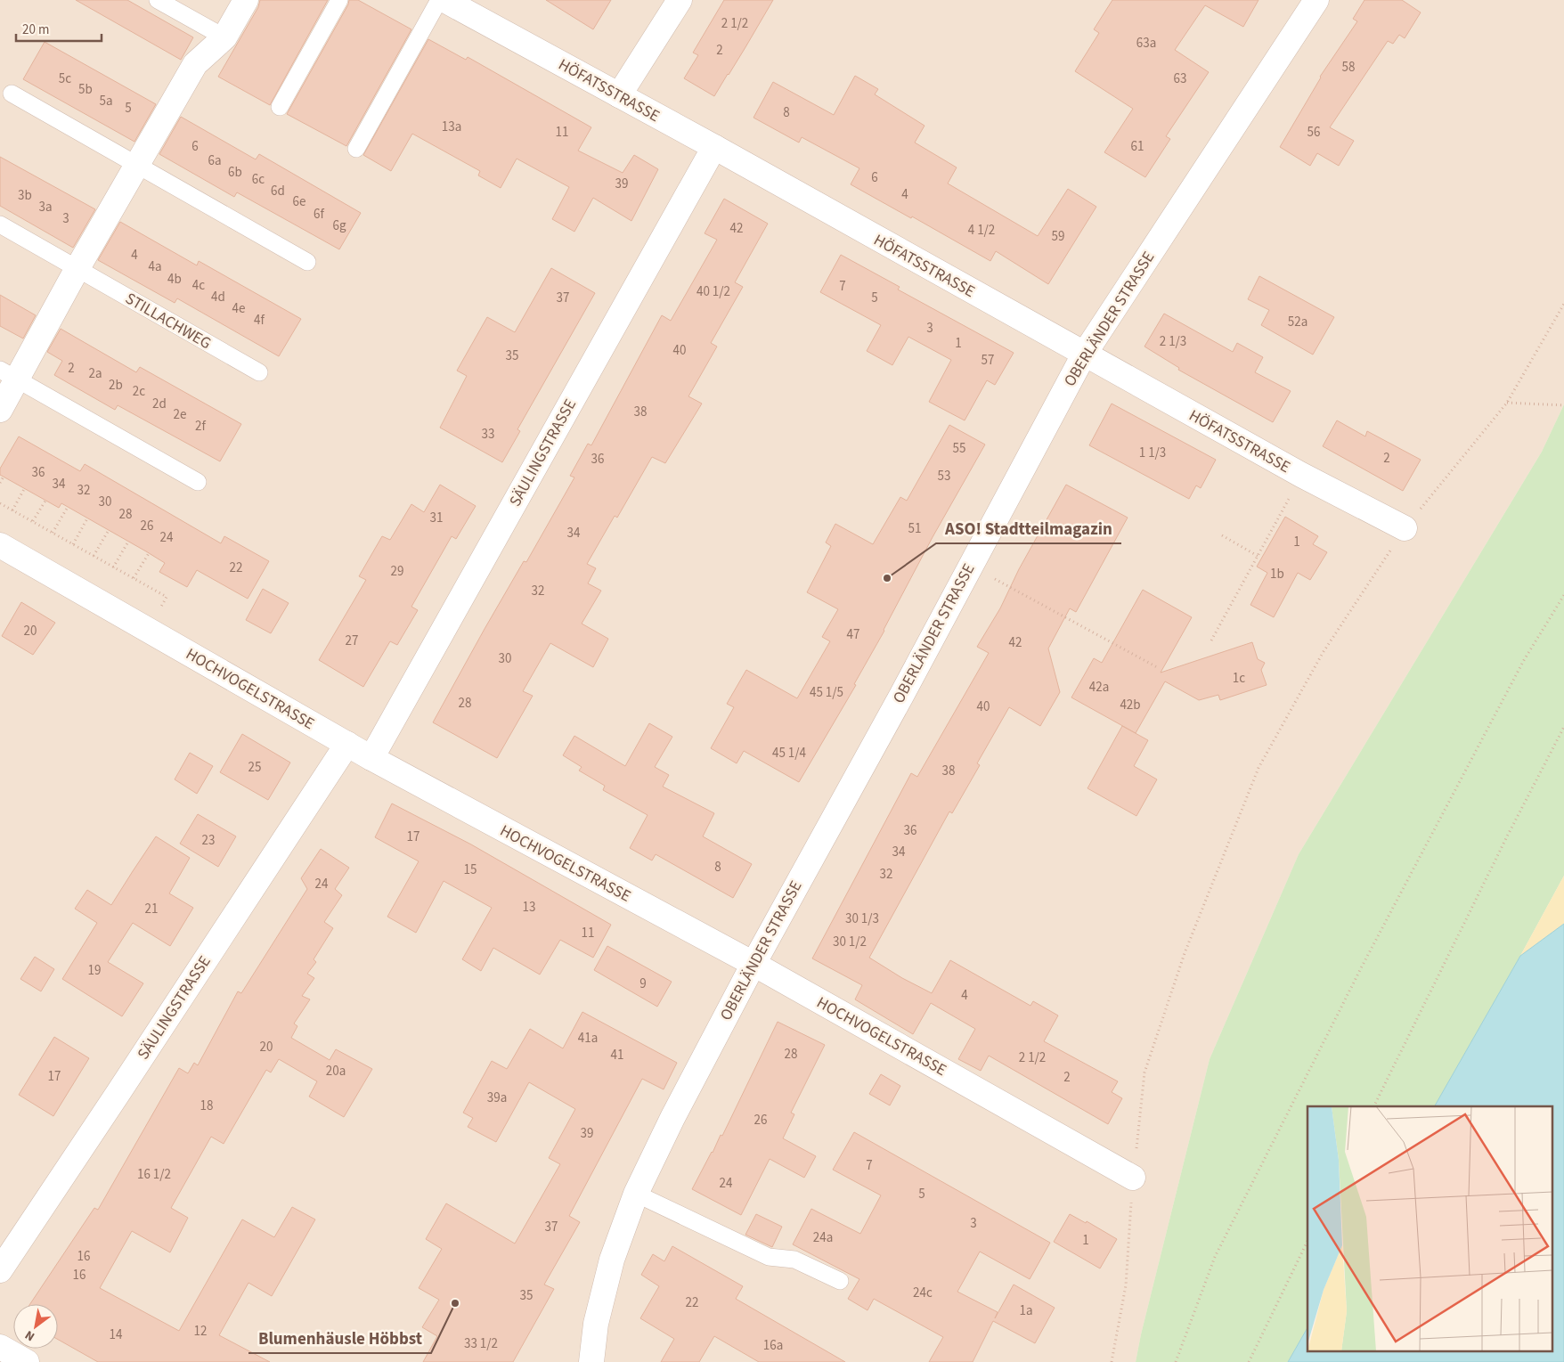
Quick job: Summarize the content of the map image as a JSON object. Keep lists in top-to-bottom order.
{
  "streets": {
    "street": [
      "HÖFATSSTRASSE",
      "OBERLÄNDER STRASSE",
      "SÄULINGSTRASSE",
      "HOCHVOGELSTRASSE"
    ],
    "lane": ["STILLACHWEG"]
  },
  "crossings": [
    ["HÖFATSSTRASSE", "OBERLÄNDER STRASSE"],
    ["HÖFATSSTRASSE", "SÄULINGSTRASSE"],
    ["OBERLÄNDER STRASSE", "HOCHVOGELSTRASSE"],
    ["SÄULINGSTRASSE", "HOCHVOGELSTRASSE"]
  ],
  "places": ["ASO! Stadtteilmagazin", "Blumenhäusle Höbbst"],
  "house_numbers": [
    "2 1/2",
    "63a",
    "2",
    "58",
    "5c",
    "63",
    "5b",
    "5a",
    "5",
    "8",
    "13a",
    "11",
    "56",
    "6",
    "61",
    "6a",
    "6b",
    "6",
    "6c",
    "39",
    "6d",
    "4",
    "3b",
    "6e",
    "3a",
    "6f",
    "3",
    "6g",
    "42",
    "4 1/2",
    "59",
    "4",
    "4a",
    "4b",
    "4c",
    "7",
    "40 1/2",
    "4d",
    "37",
    "5",
    "4e",
    "4f",
    "52a",
    "3",
    "2 1/3",
    "1",
    "40",
    "35",
    "57",
    "2",
    "2a",
    "2b",
    "2c",
    "2d",
    "38",
    "2e",
    "2f",
    "33",
    "55",
    "1 1/3",
    "2",
    "36",
    "36",
    "53",
    "34",
    "32",
    "30",
    "28",
    "31",
    "26",
    "51",
    "34",
    "24",
    "1",
    "22",
    "29",
    "1b",
    "32",
    "20",
    "47",
    "27",
    "42",
    "30",
    "1c",
    "42a",
    "45 1/5",
    "28",
    "42b",
    "40",
    "45 1/4",
    "25",
    "38",
    "36",
    "17",
    "23",
    "34",
    "8",
    "15",
    "32",
    "24",
    "13",
    "21",
    "30 1/3",
    "11",
    "30 1/2",
    "19",
    "9",
    "4",
    "41a",
    "20",
    "28",
    "41",
    "2 1/2",
    "20a",
    "17",
    "2",
    "39a",
    "18",
    "26",
    "39",
    "7",
    "16 1/2",
    "24",
    "5",
    "3",
    "37",
    "24a",
    "1",
    "16",
    "16",
    "24c",
    "35",
    "22",
    "1a",
    "12",
    "14",
    "33 1/2",
    "16a"
  ],
  "scale_bar": "20 m",
  "north": "bottom left"
}
